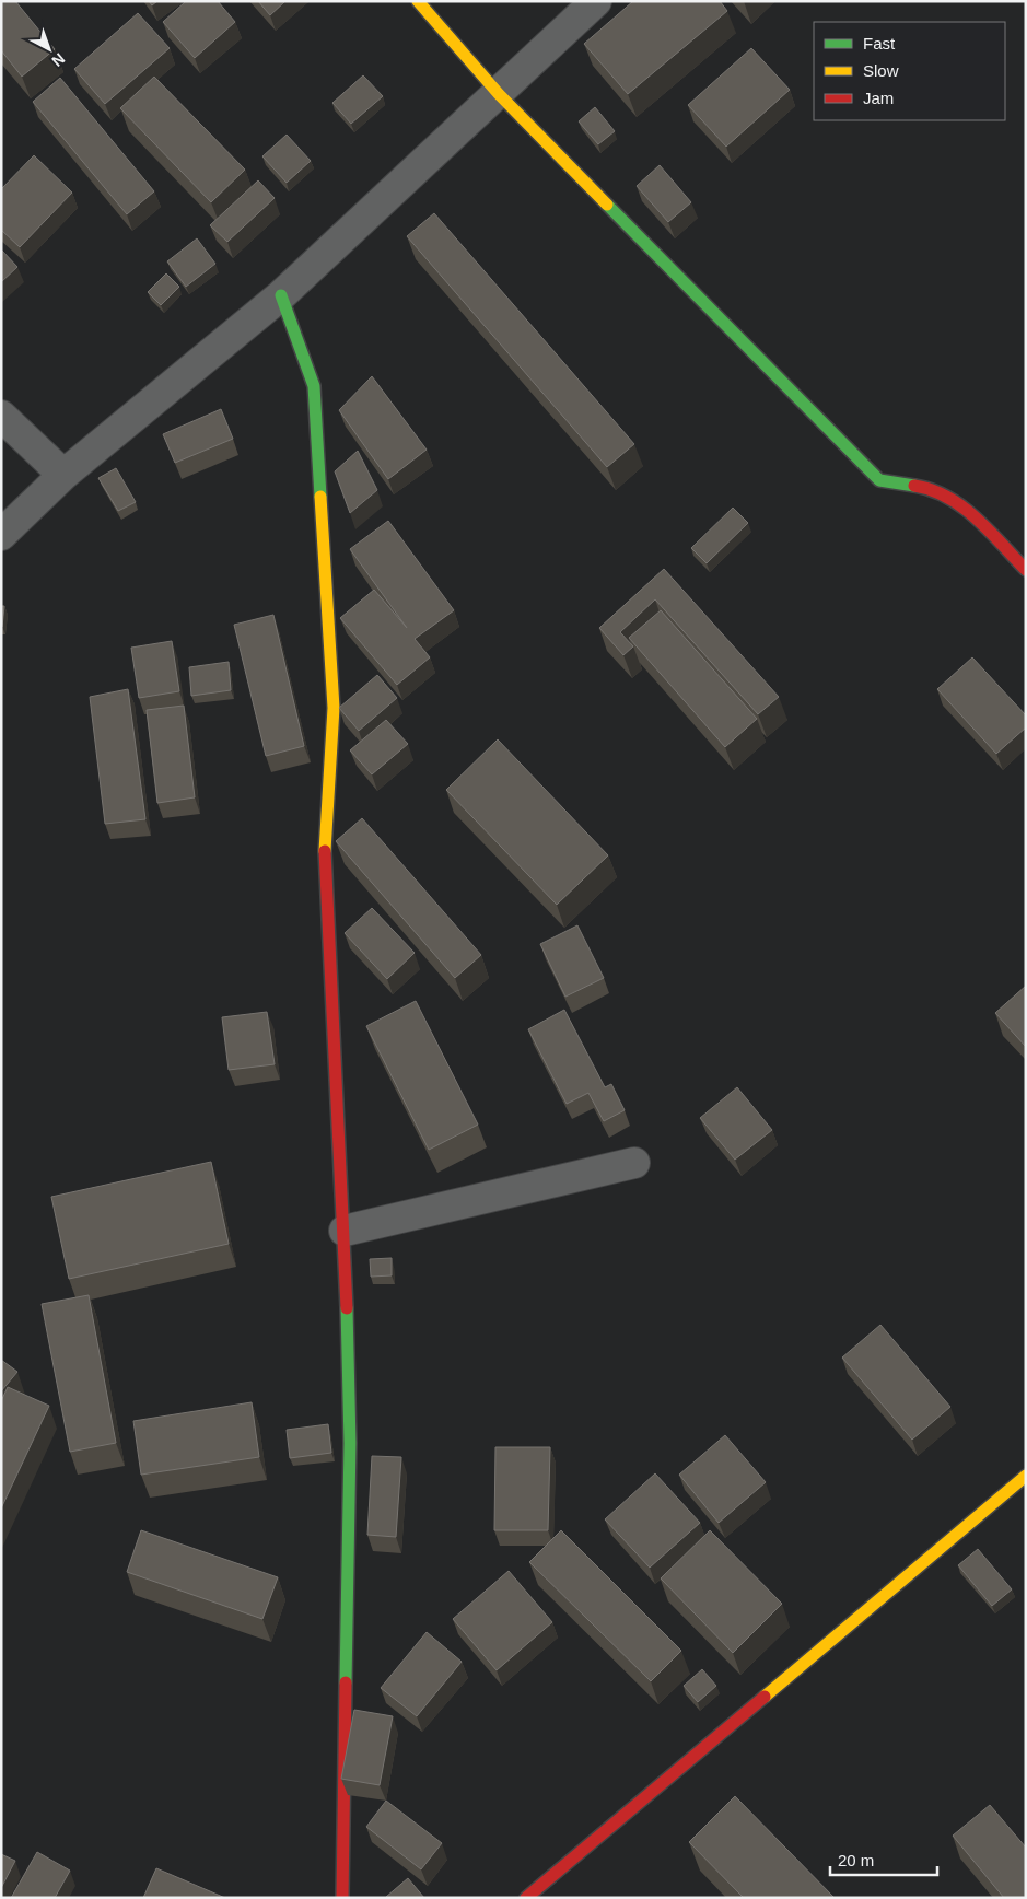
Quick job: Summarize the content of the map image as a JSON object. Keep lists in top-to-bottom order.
{
  "legend": ["Fast", "Slow", "Jam"],
  "scale_bar": "20 m",
  "north": "bottom right"
}
